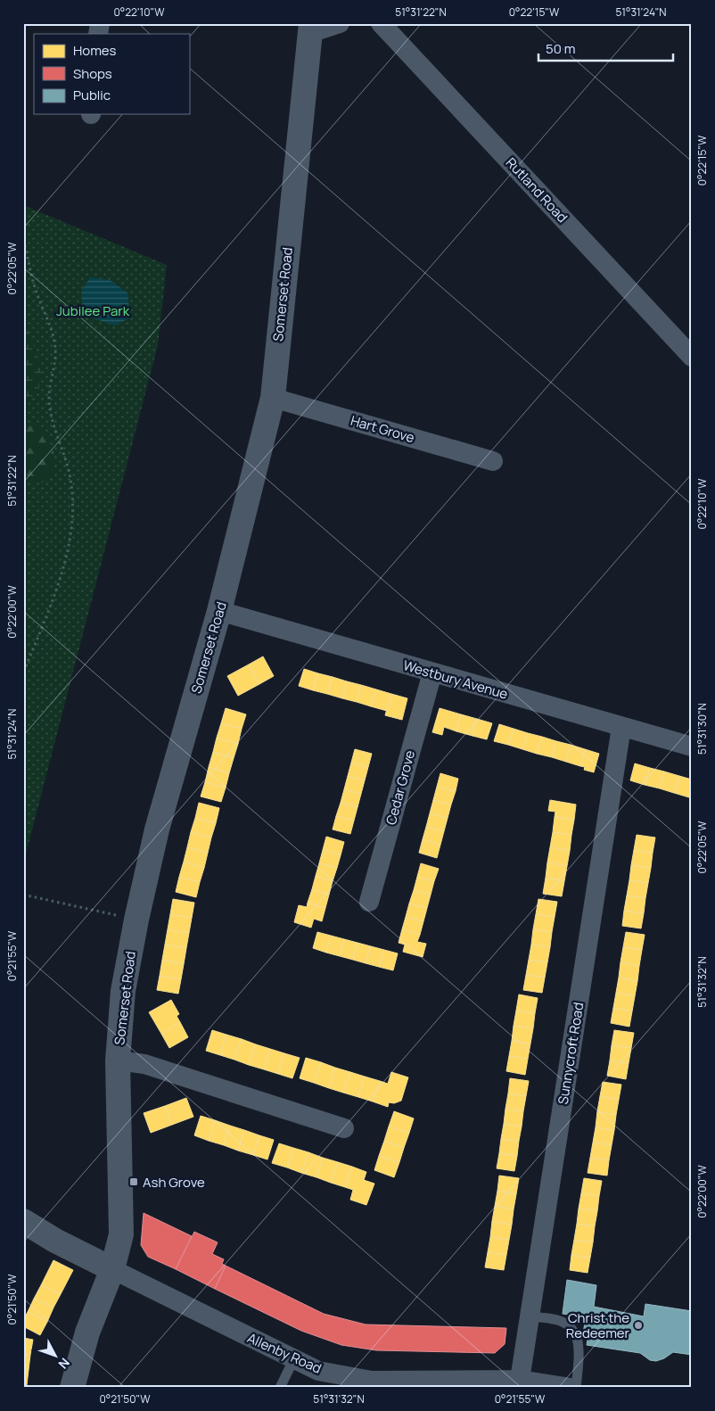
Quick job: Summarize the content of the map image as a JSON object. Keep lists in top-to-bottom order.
{
  "streets": {
    "street": [
      "Rutland Road",
      "Somerset Road",
      "Hart Grove",
      "Westbury Avenue",
      "Cedar Grove",
      "Sunnycroft Road",
      "Allenby Road"
    ]
  },
  "crossings": [
    ["Somerset Road", "Hart Grove"],
    ["Somerset Road", "Westbury Avenue"],
    ["Somerset Road", "Allenby Road"],
    ["Westbury Avenue", "Cedar Grove"],
    ["Westbury Avenue", "Sunnycroft Road"],
    ["Sunnycroft Road", "Allenby Road"]
  ],
  "parks": ["Jubilee Park"],
  "places": {
    "transit": ["Ash Grove"],
    "other": ["Christ the Redeemer"]
  },
  "legend": ["Homes", "Shops", "Public"],
  "scale_bar": "50 m",
  "north": "bottom right",
  "coordinates": [
    "0°22'10\"W",
    "51°31'22\"N",
    "0°22'15\"W",
    "51°31'24\"N",
    "0°22'05\"W",
    "0°22'00\"W",
    "51°31'30\"N",
    "0°21'55\"W",
    "51°31'32\"N",
    "0°21'50\"W"
  ]
}
